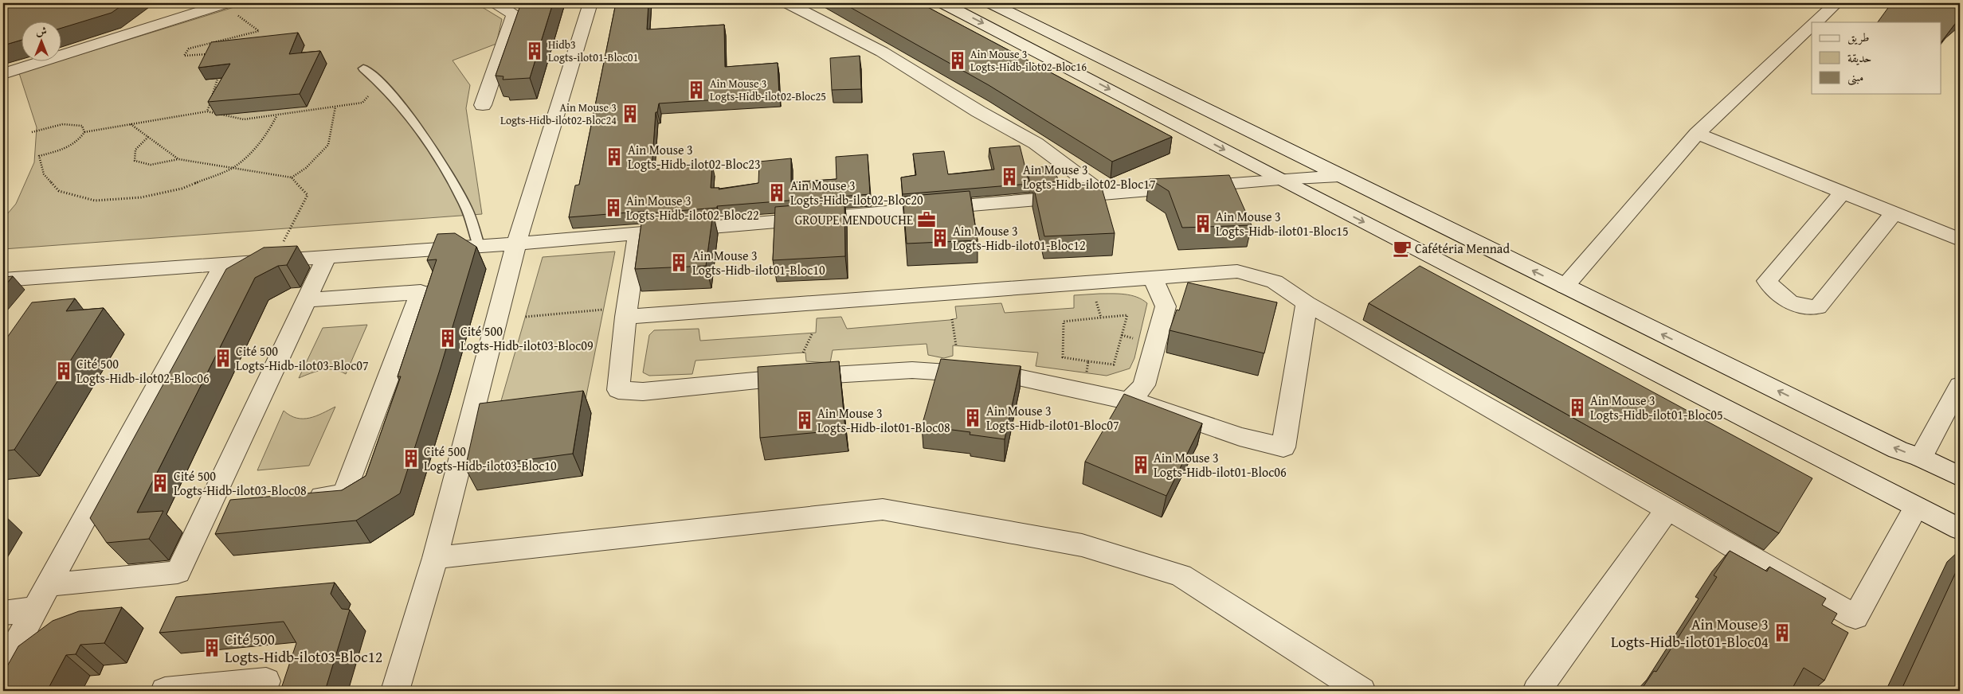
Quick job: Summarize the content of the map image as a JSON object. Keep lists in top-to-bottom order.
{
  "places": {
    "building": [
      "Hidb3 Logts-ilot01-Bloc01",
      "Ain Mouse 3 Logts-Hidb-ilot02-Bloc16",
      "Ain Mouse 3 Logts-Hidb-ilot02-Bloc25",
      "Ain Mouse 3 Logts-Hidb-ilot02-Bloc24",
      "Ain Mouse 3 Logts-Hidb-ilot02-Bloc23",
      "Ain Mouse 3 Logts-Hidb-ilot02-Bloc17",
      "Ain Mouse 3 Logts-Hidb-ilot02-Bloc20",
      "Ain Mouse 3 Logts-Hidb-ilot02-Bloc22",
      "Ain Mouse 3 Logts-Hidb-ilot01-Bloc15",
      "Ain Mouse 3 Logts-Hidb-ilot01-Bloc12",
      "Ain Mouse 3 Logts-Hidb-ilot01-Bloc10",
      "Cité 500 Logts-Hidb-ilot03-Bloc09",
      "Cité 500 Logts-Hidb-ilot03-Bloc07",
      "Cité 500 Logts-Hidb-ilot02-Bloc06",
      "Ain Mouse 3 Logts-Hidb-ilot01-Bloc05",
      "Ain Mouse 3 Logts-Hidb-ilot01-Bloc07",
      "Ain Mouse 3 Logts-Hidb-ilot01-Bloc08",
      "Cité 500 Logts-Hidb-ilot03-Bloc10",
      "Ain Mouse 3 Logts-Hidb-ilot01-Bloc06",
      "Cité 500 Logts-Hidb-ilot03-Bloc08",
      "Ain Mouse 3 Logts-Hidb-ilot01-Bloc04",
      "Cité 500 Logts-Hidb-ilot03-Bloc12"
    ],
    "office": ["GROUPE MENDOUCHE"],
    "cafe": ["Cafétéria Mennad"]
  },
  "legend": ["طريق", "حديقة", "مبنى"],
  "north": "top"
}
